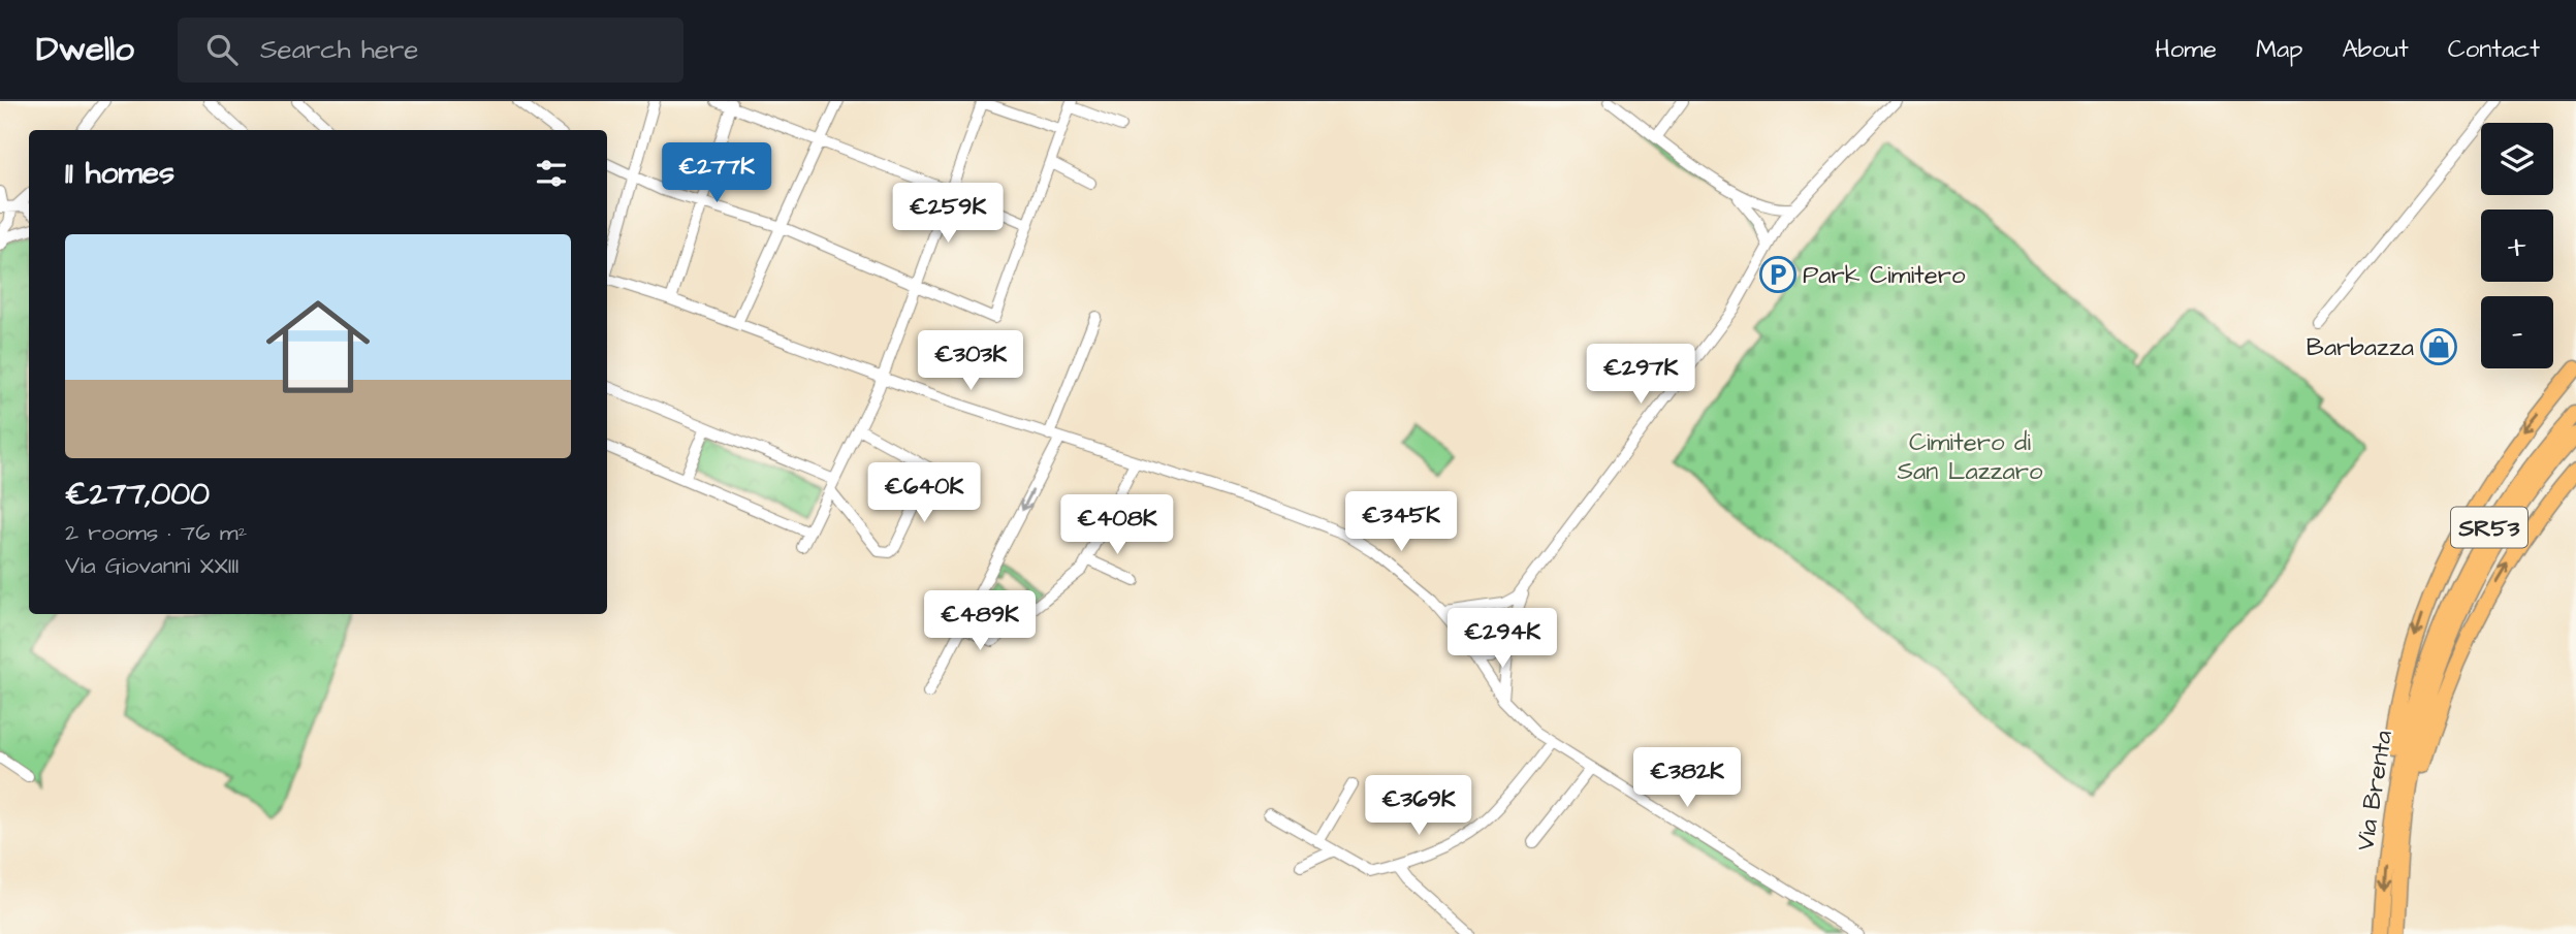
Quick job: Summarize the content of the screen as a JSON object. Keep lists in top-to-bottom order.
{
  "streets": {
    "highway": ["SR53", "Via Brenta"]
  },
  "crossings": [
    ["SR53", "Via Brenta"]
  ],
  "parks": ["Cimitero di San Lazzaro"],
  "places": {
    "parking": ["Park Cimitero"],
    "shop": ["Barbazza"]
  },
  "page": {
    "header": "Dwello",
    "search": "Search here",
    "nav": [
      "Home",
      "Map",
      "About",
      "Contact"
    ],
    "map_buttons": ["+", "−"],
    "heading": "11 homes",
    "price": [
      "€277K",
      "€259K",
      "€303K",
      "€297K",
      "€640K",
      "€345K",
      "€408K",
      "€489K",
      "€294K",
      "€382K",
      "€369K"
    ],
    "list": [
      {
        "name": "€277,000",
        "note": "2 rooms · 76 m² · Via Giovanni XXIII"
      }
    ]
  }
}
